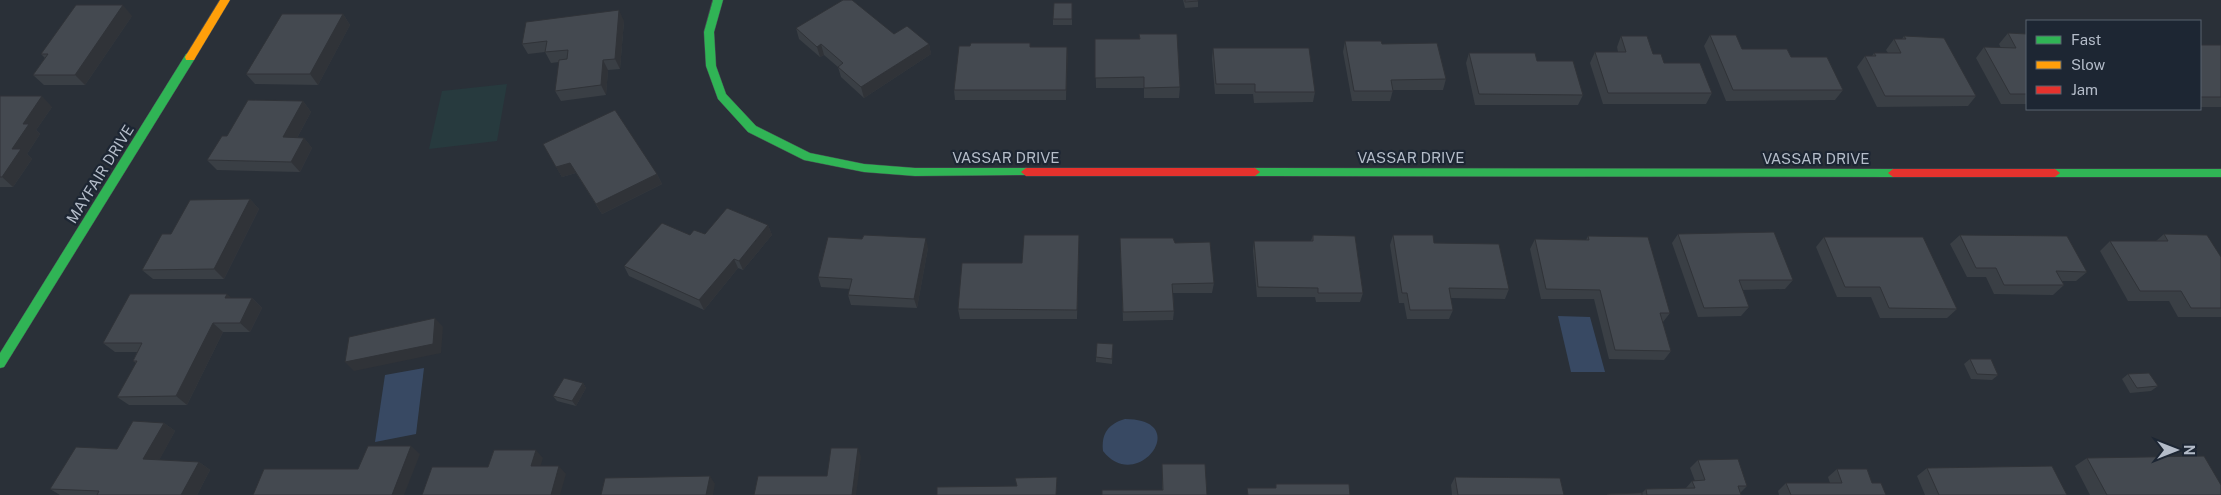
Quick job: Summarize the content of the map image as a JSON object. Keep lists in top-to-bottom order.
{
  "streets": {
    "street": ["VASSAR DRIVE", "MAYFAIR DRIVE"]
  },
  "legend": ["Fast", "Slow", "Jam"],
  "north": "right"
}
